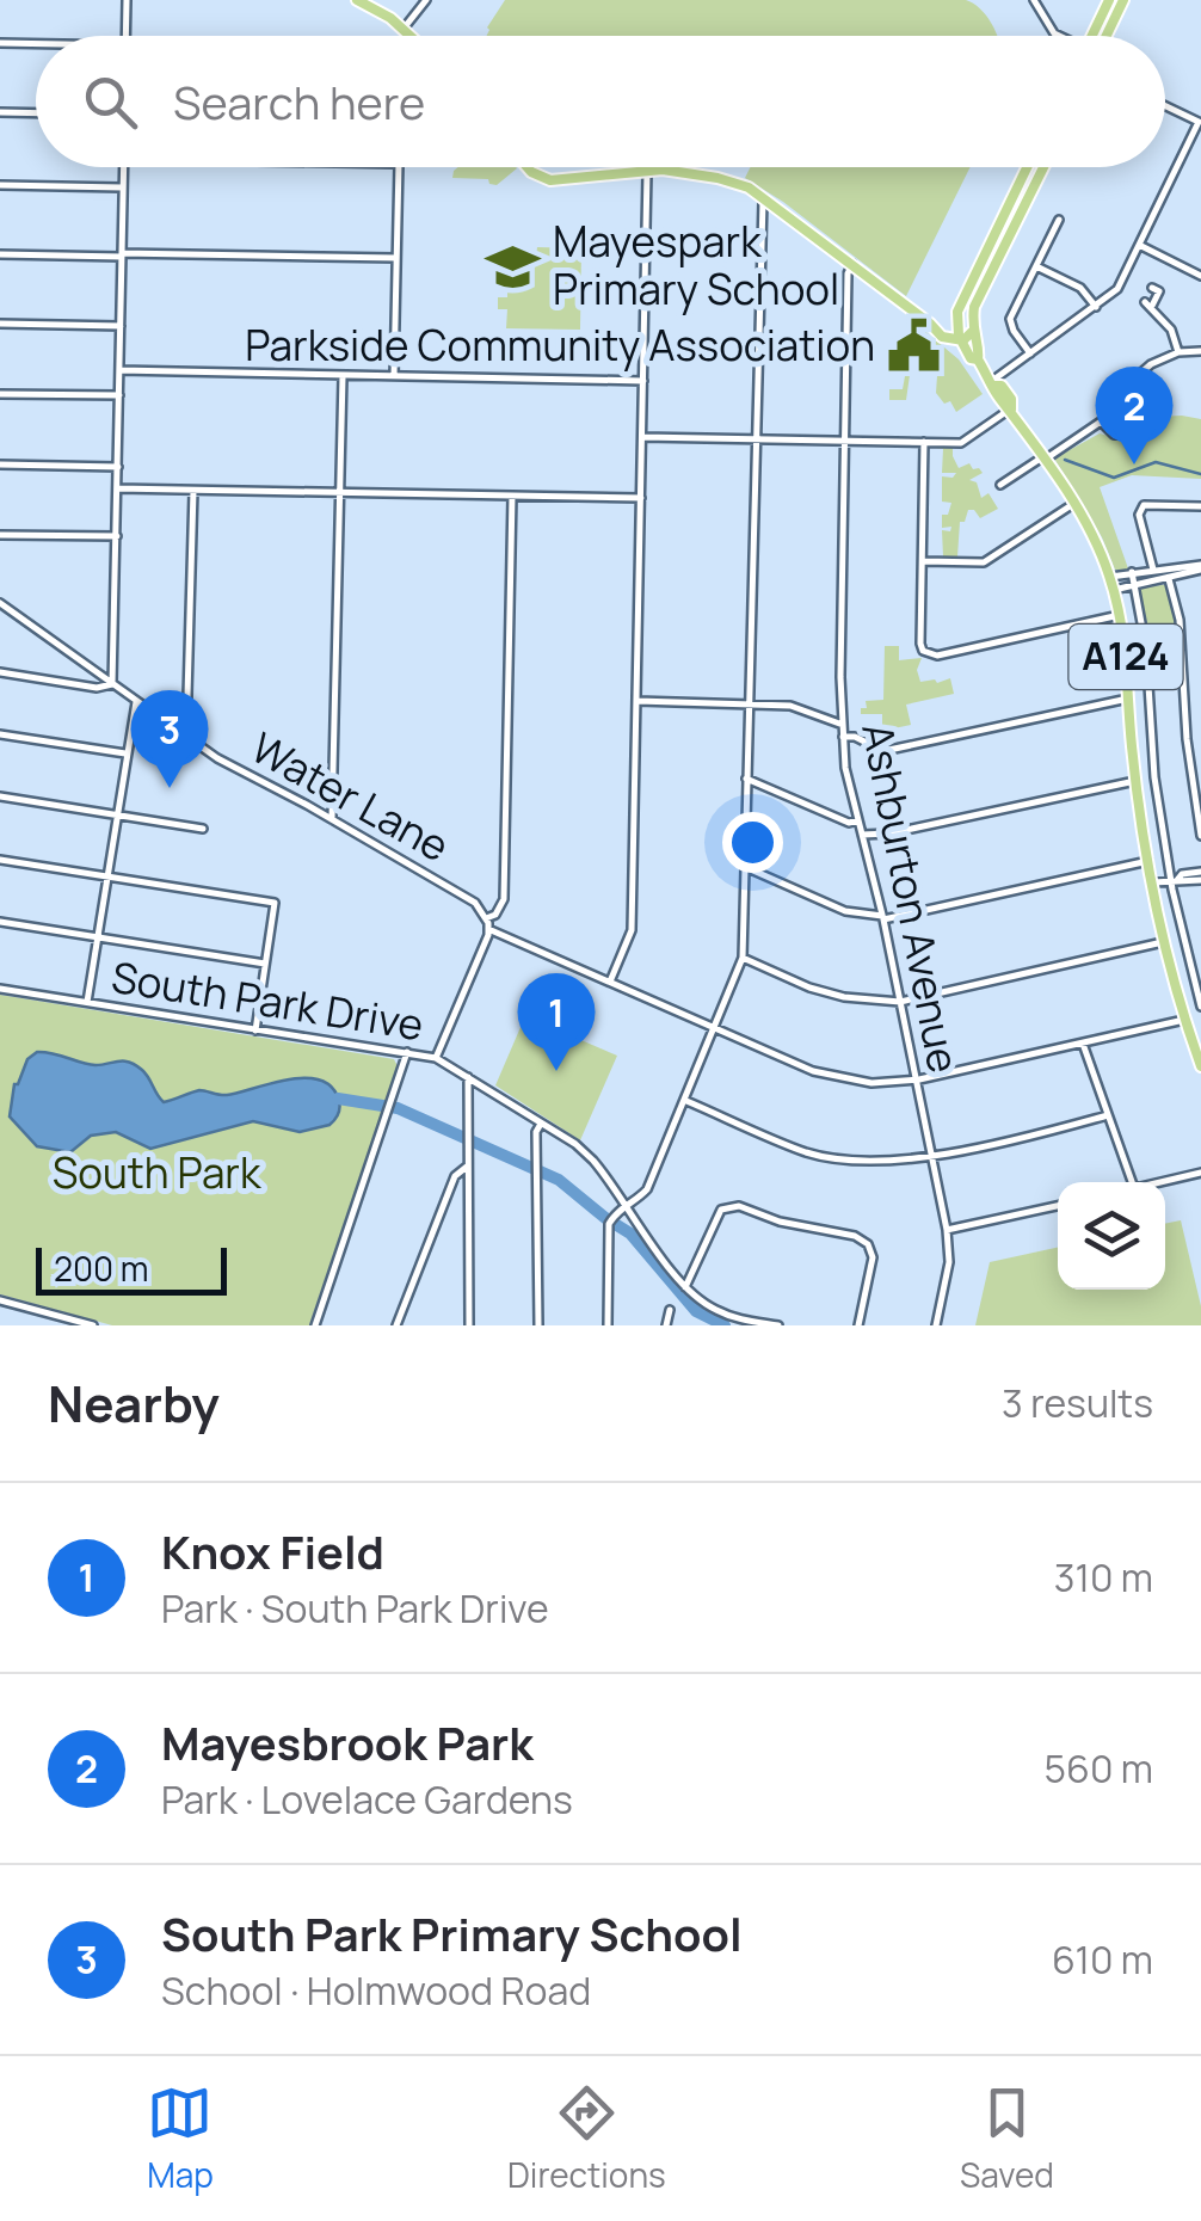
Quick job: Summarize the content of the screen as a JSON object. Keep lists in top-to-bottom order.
{
  "streets": {
    "main road": ["A124"],
    "street": ["Water Lane", "Ashburton Avenue", "South Park Drive"]
  },
  "parks": ["South Park"],
  "places": {
    "school or university": ["Mayespark Primary School"],
    "public building": ["Parkside Community Association"]
  },
  "scale_bar": "200 m",
  "page": {
    "search": "Search here",
    "pins": ["2", "3", "1"],
    "scale": "200 m",
    "heading": ["Nearby", "3 results"],
    "list": [
      {
        "mark": "1",
        "name": "Knox Field",
        "note": "Park · South Park Drive",
        "value": "310 m"
      },
      {
        "mark": "2",
        "name": "Mayesbrook Park",
        "note": "Park · Lovelace Gardens",
        "value": "560 m"
      },
      {
        "mark": "3",
        "name": "South Park Primary School",
        "note": "School · Holmwood Road",
        "value": "610 m"
      }
    ],
    "nav": ["Map", "Directions", "Saved"]
  }
}
